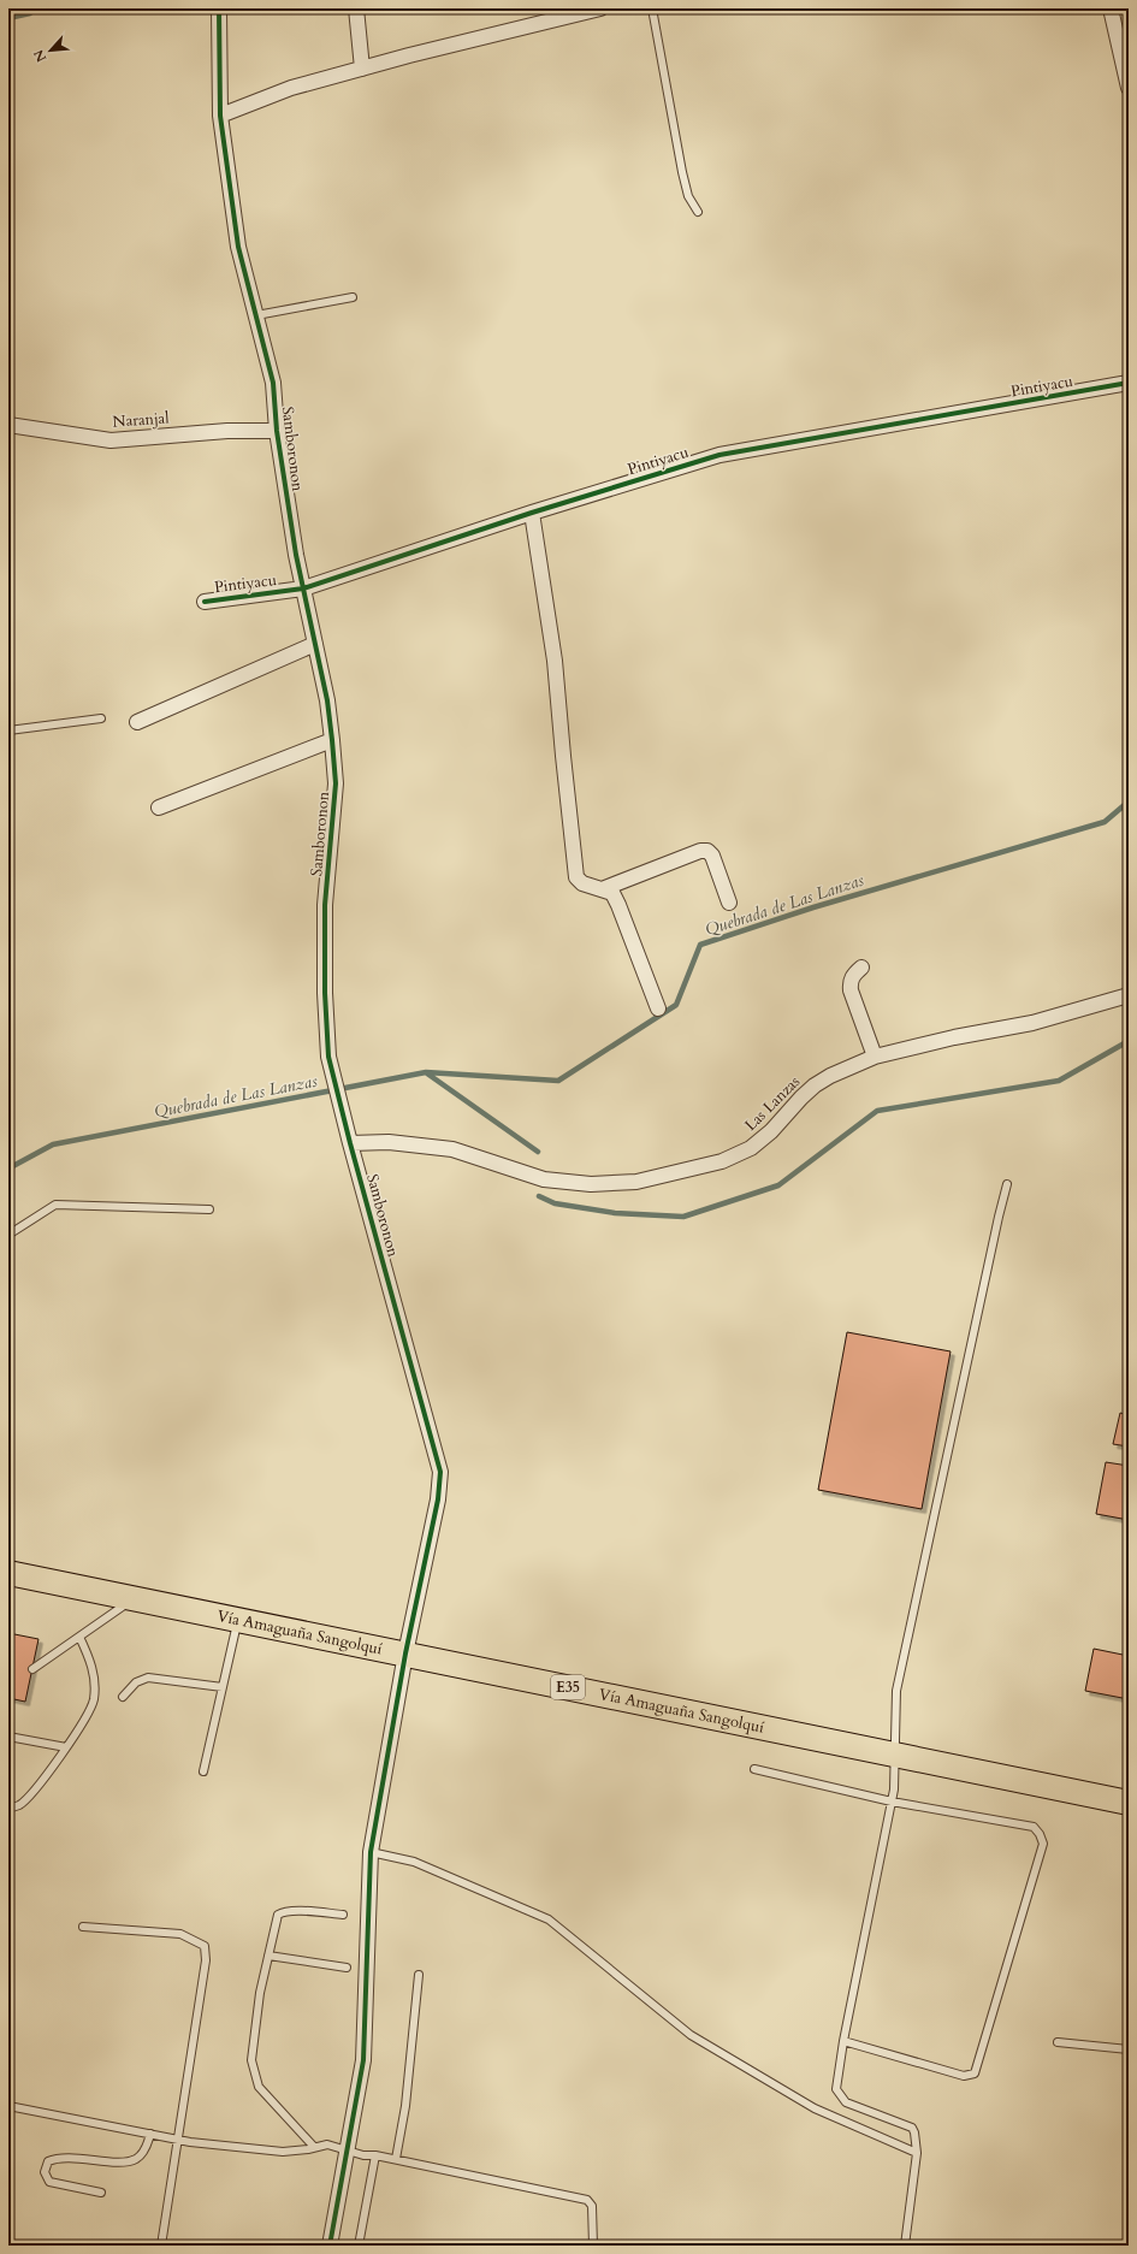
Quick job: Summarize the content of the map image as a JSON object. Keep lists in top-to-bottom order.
{
  "streets": {
    "highway": ["Vía Amaguaña Sangolquí", "E35"],
    "street": [
      "Pintiyacu",
      "Naranjal",
      "Samboronon",
      "Las Lanzas"
    ]
  },
  "crossings": [
    ["Pintiyacu", "Samboronon"],
    ["Naranjal", "Samboronon"],
    ["Samboronon", "Las Lanzas"],
    ["Samboronon", "Vía Amaguaña Sangolquí"]
  ],
  "water": ["Quebrada de Las Lanzas"],
  "north": "bottom left"
}
